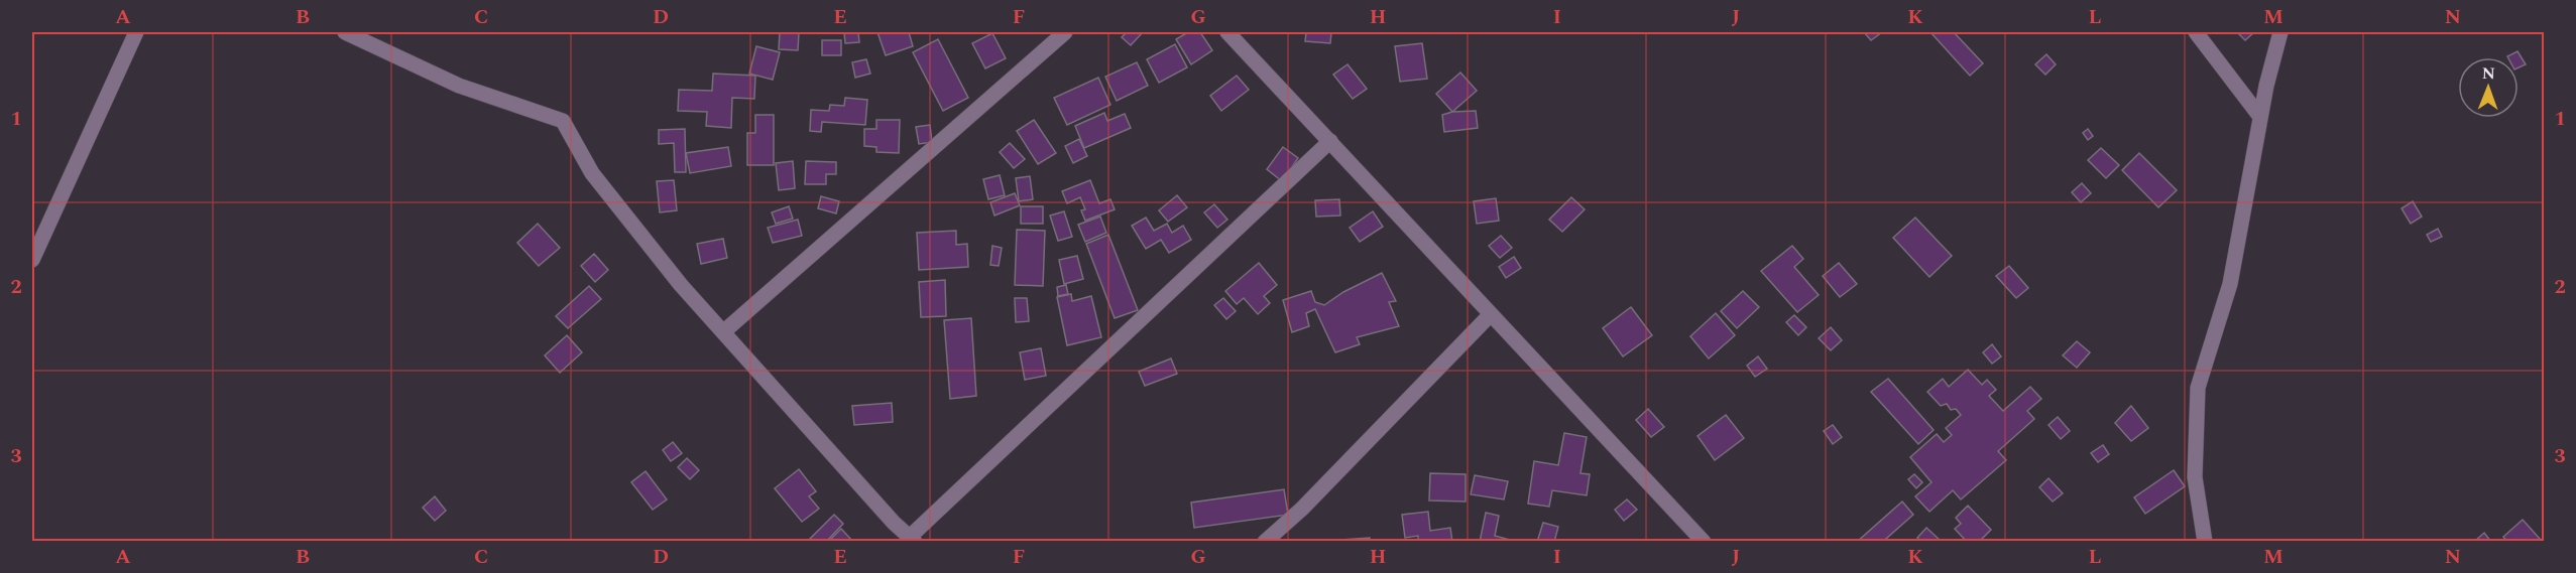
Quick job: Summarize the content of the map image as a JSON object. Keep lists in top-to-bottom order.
{
  "north": "top",
  "grid": {
    "columns": [
      "A",
      "B",
      "C",
      "D",
      "E",
      "F",
      "G",
      "H",
      "I",
      "J",
      "K",
      "L",
      "M",
      "N"
    ],
    "rows": ["1", "2", "3"]
  }
}
